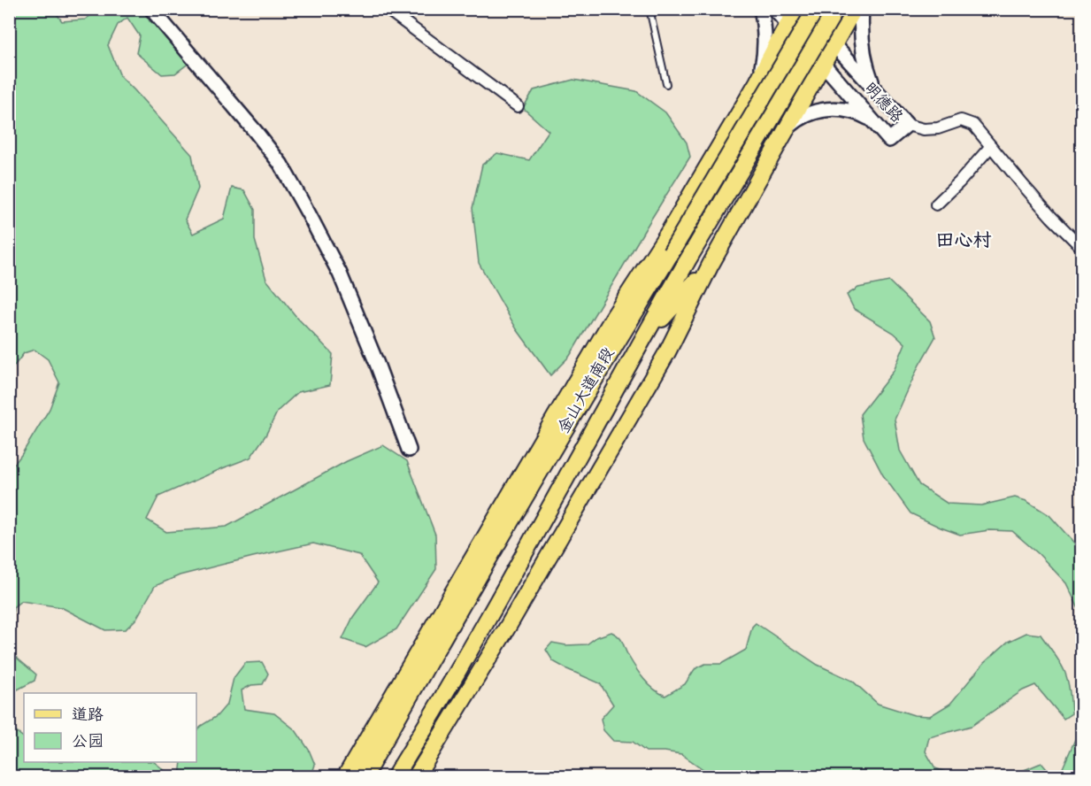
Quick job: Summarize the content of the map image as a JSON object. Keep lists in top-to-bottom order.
{
  "streets": {
    "main road": ["金山大道南段"],
    "street": ["明德路"]
  },
  "districts": ["田心村"],
  "legend": ["道路", "公园"]
}
